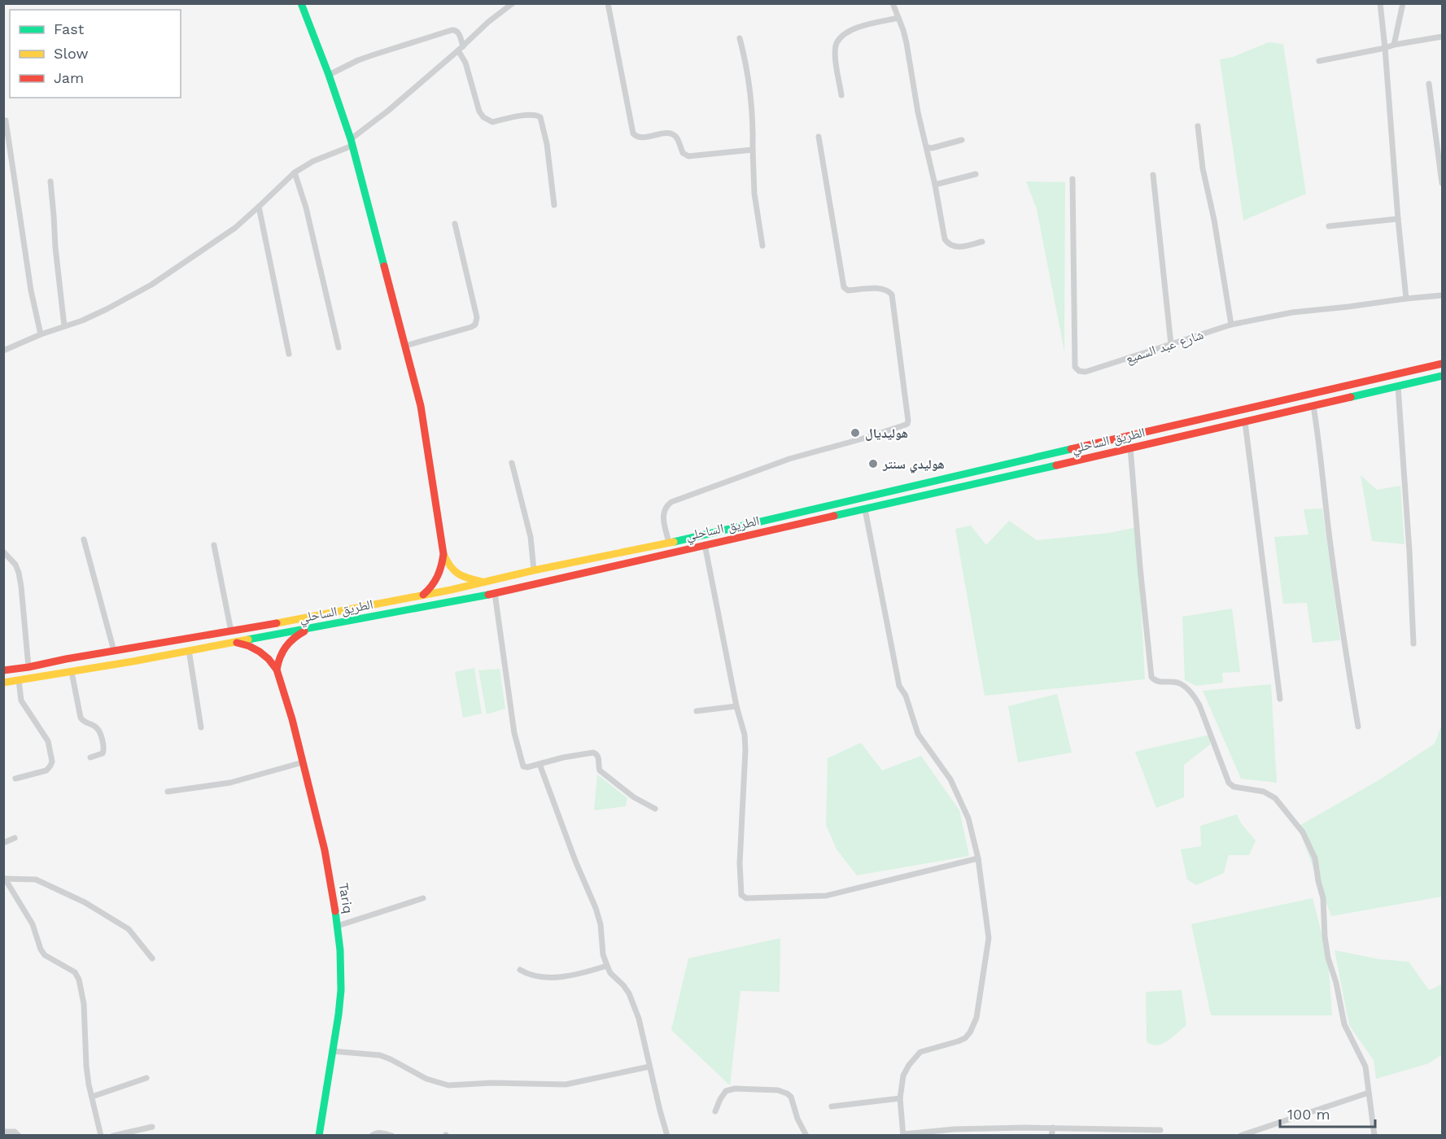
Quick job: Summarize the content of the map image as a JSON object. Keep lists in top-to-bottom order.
{
  "streets": {
    "main road": ["الطريق الساحلي", "Tariq"],
    "street": ["شارع عبد السميع"]
  },
  "places": ["هوليديال", "هوليدي سنتر"],
  "legend": ["Fast", "Slow", "Jam"],
  "scale_bar": "100 m"
}
